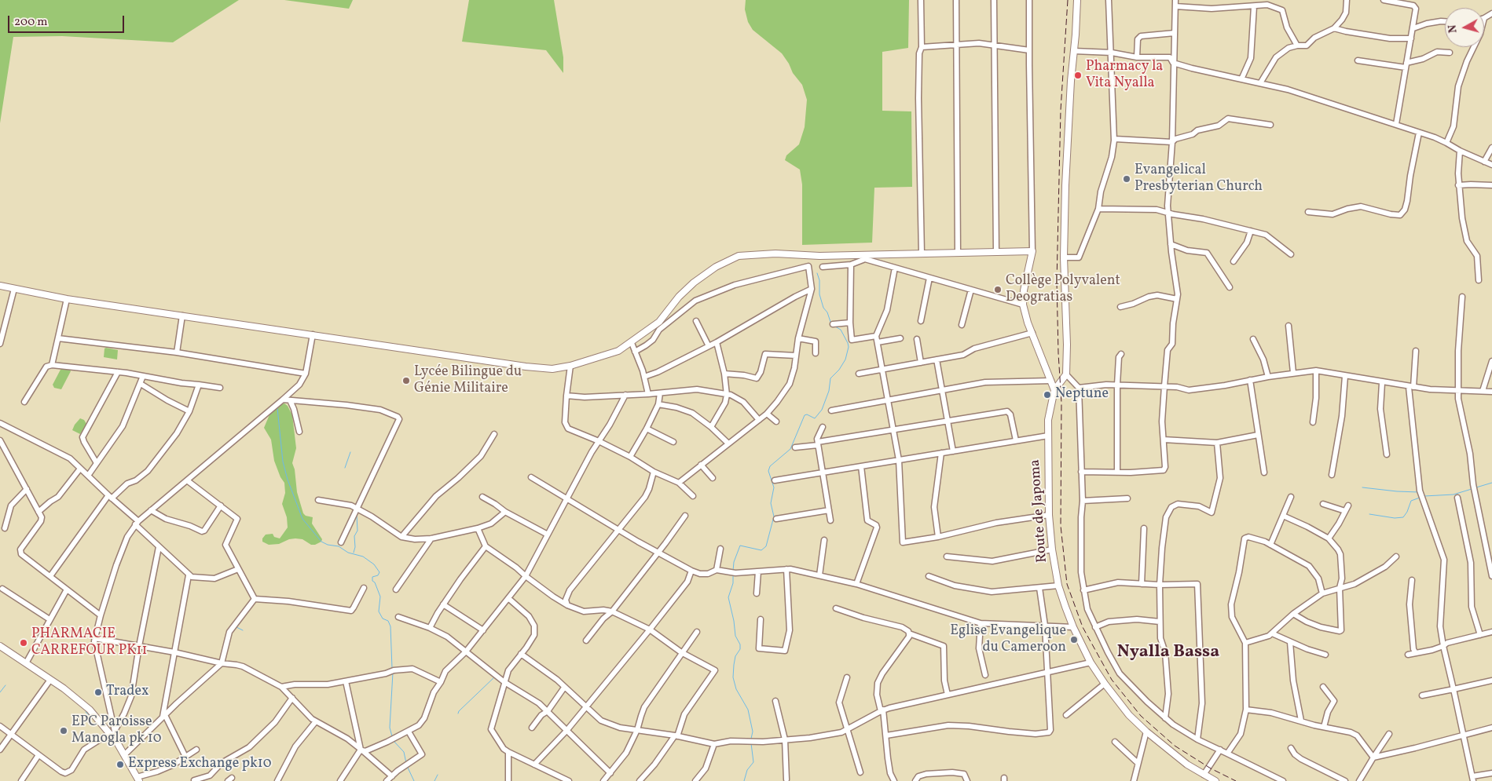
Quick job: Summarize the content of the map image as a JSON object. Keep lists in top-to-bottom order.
{
  "streets": {
    "main road": ["Route de Japoma"]
  },
  "districts": ["Nyalla Bassa"],
  "places": [
    "Pharmacy la Vita Nyalla",
    "Evangelical Presbyterian Church",
    "Collège Polyvalent Deogratias",
    "Lycée Bilingue du Génie Militaire",
    "Neptune",
    "Eglise Evangelique du Cameroon",
    "PHARMACIE CARREFOUR PK11",
    "Tradex",
    "EPC Paroisse Manogla pk 10",
    "Express Exchange pk10"
  ],
  "scale_bar": "200 m",
  "north": "left"
}
